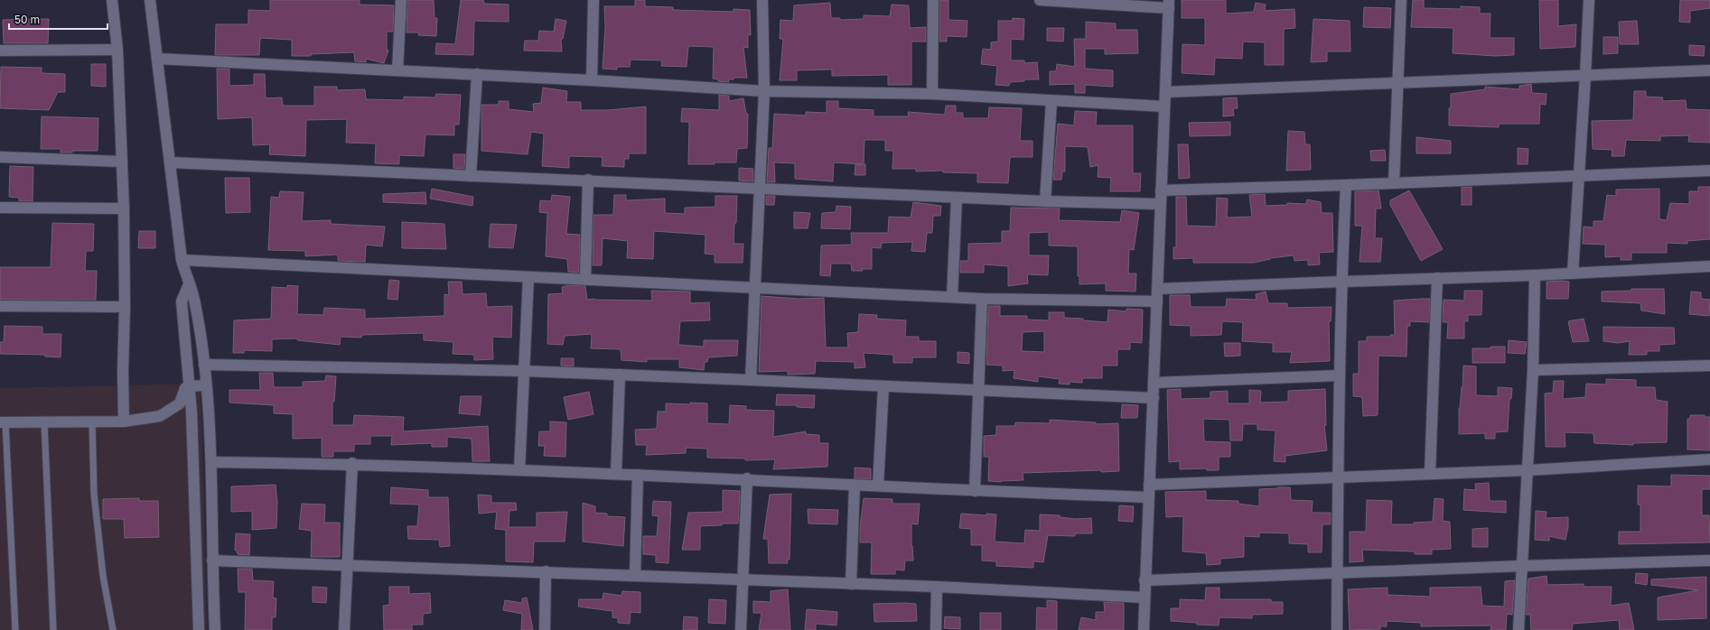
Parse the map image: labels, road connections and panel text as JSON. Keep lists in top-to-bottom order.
{
  "scale_bar": "50 m"
}
